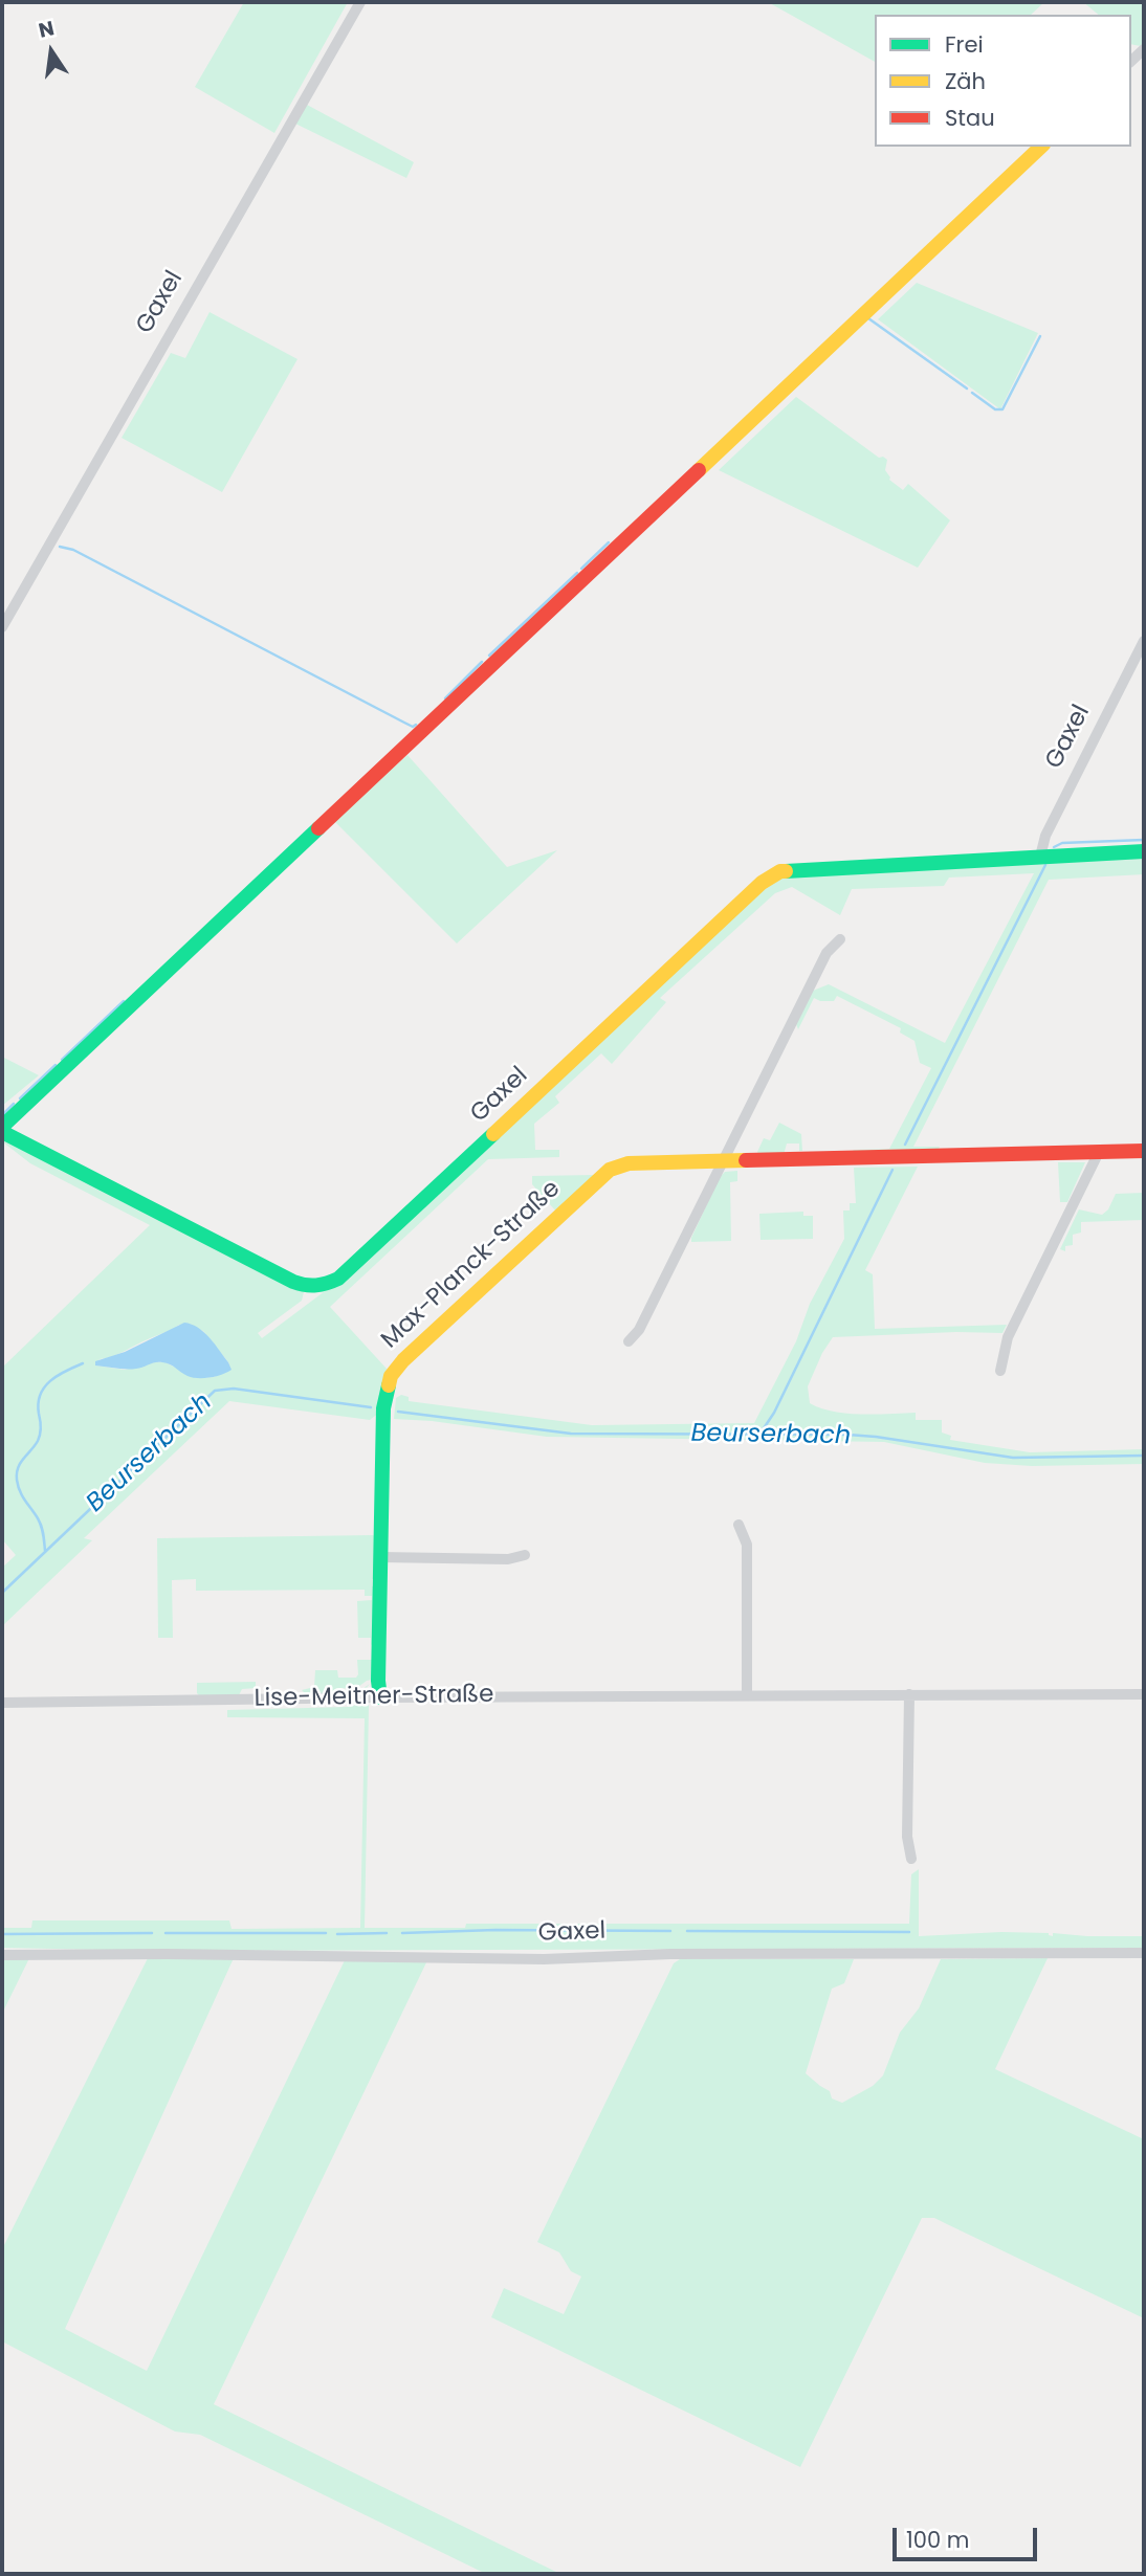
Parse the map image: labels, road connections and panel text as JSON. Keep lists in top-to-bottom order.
{
  "streets": {
    "street": ["Gaxel", "Max-Planck-Straße", "Lise-Meitner-Straße"]
  },
  "crossings": [
    ["Max-Planck-Straße", "Lise-Meitner-Straße"]
  ],
  "water": ["Beurserbach"],
  "legend": ["Frei", "Zäh", "Stau"],
  "scale_bar": "100 m",
  "north": "top"
}
